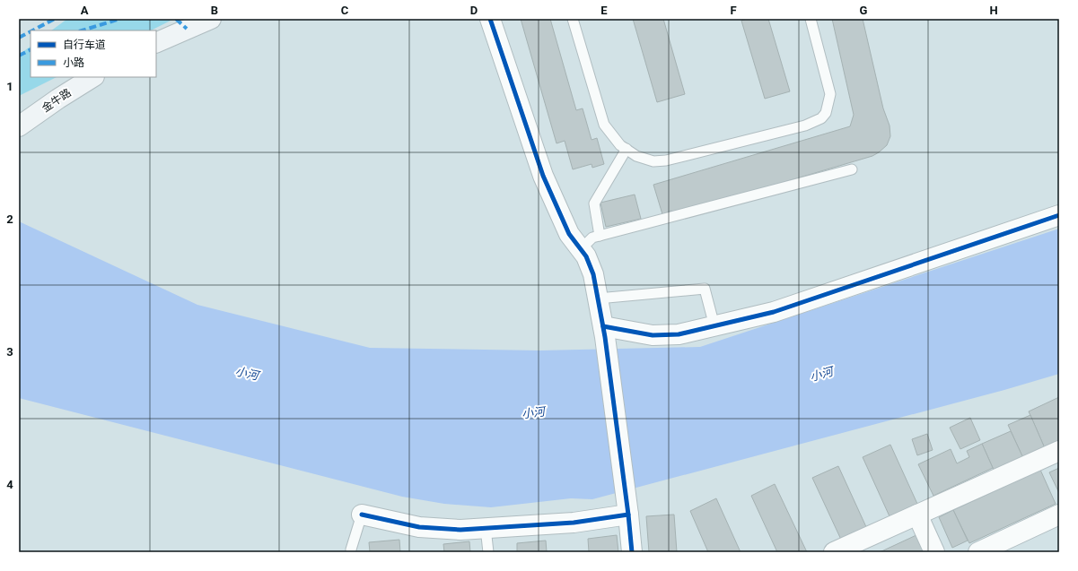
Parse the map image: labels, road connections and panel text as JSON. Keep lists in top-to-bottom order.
{
  "streets": {
    "main road": ["金牛路"]
  },
  "water": ["小河"],
  "legend": ["自行车道", "小路"],
  "grid": {
    "columns": [
      "A",
      "B",
      "C",
      "D",
      "E",
      "F",
      "G",
      "H"
    ],
    "rows": [
      "1",
      "2",
      "3",
      "4"
    ]
  }
}
